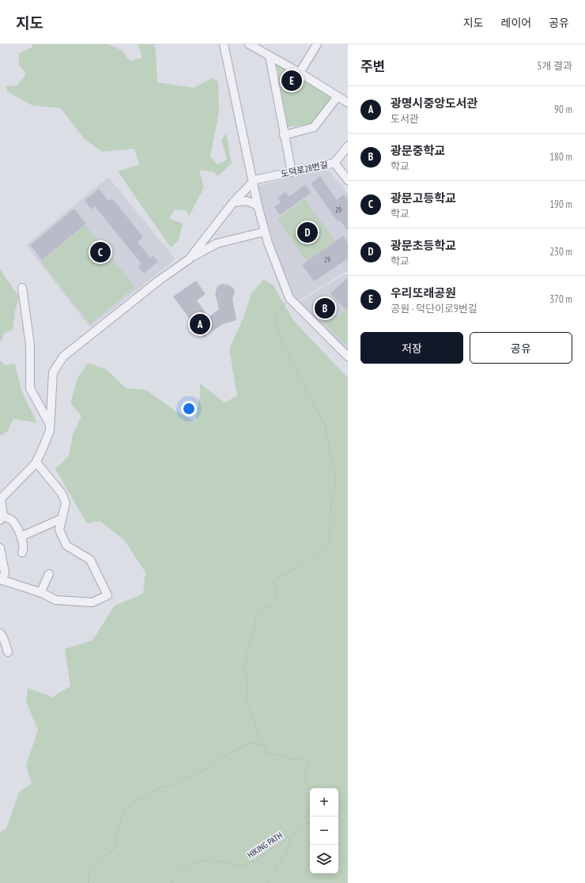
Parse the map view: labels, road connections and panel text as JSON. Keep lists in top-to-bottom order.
{
  "streets": {
    "street": ["도덕로28번길"],
    "path": ["HIKING PATH"]
  },
  "house_numbers": ["29", "29"],
  "page": {
    "header": "지도",
    "nav": ["지도", "레이어", "공유"],
    "heading": ["주변", "5개 결과"],
    "pins": [
      "E",
      "D",
      "C",
      "B",
      "A"
    ],
    "list": [
      {
        "mark": "A",
        "name": "광명시중앙도서관",
        "note": "도서관",
        "value": "90 m"
      },
      {
        "mark": "B",
        "name": "광문중학교",
        "note": "학교",
        "value": "180 m"
      },
      {
        "mark": "C",
        "name": "광문고등학교",
        "note": "학교",
        "value": "190 m"
      },
      {
        "mark": "D",
        "name": "광문초등학교",
        "note": "학교",
        "value": "230 m"
      },
      {
        "mark": "E",
        "name": "우리또래공원",
        "note": "공원 · 덕단이로9번길",
        "value": "370 m"
      }
    ],
    "buttons": ["저장", "공유"],
    "map_buttons": ["+", "−"]
  }
}
